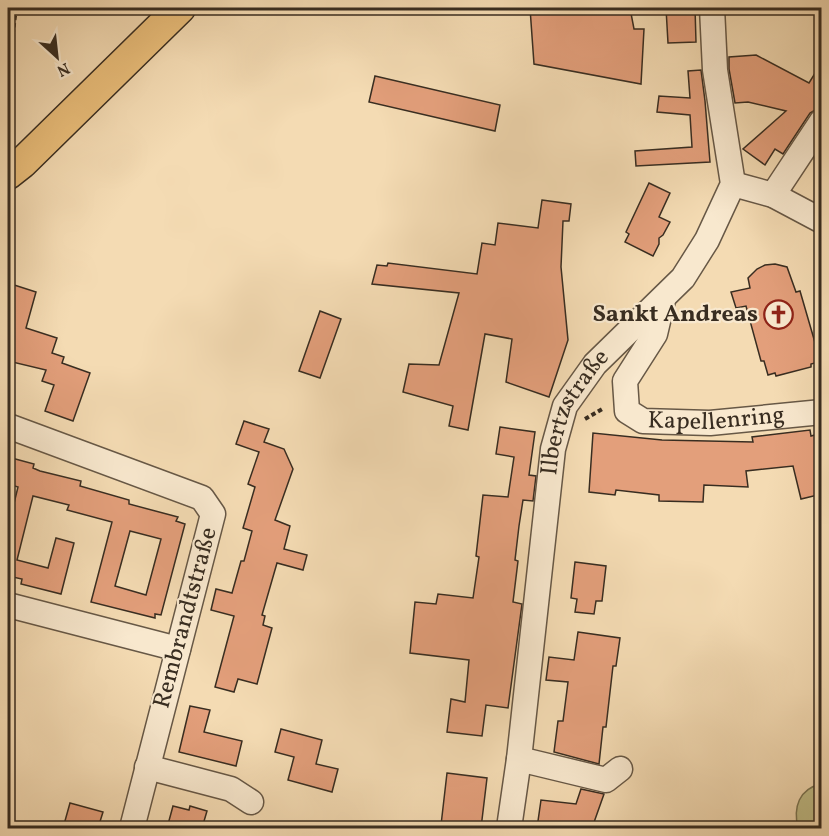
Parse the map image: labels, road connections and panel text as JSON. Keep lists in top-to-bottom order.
{
  "streets": {
    "street": ["Ilbertzstraße", "Kapellenring", "Rembrandtstraße"]
  },
  "crossings": [
    ["Ilbertzstraße", "Kapellenring"]
  ],
  "places": {
    "church": ["Sankt Andreas"]
  },
  "north": "bottom right"
}
